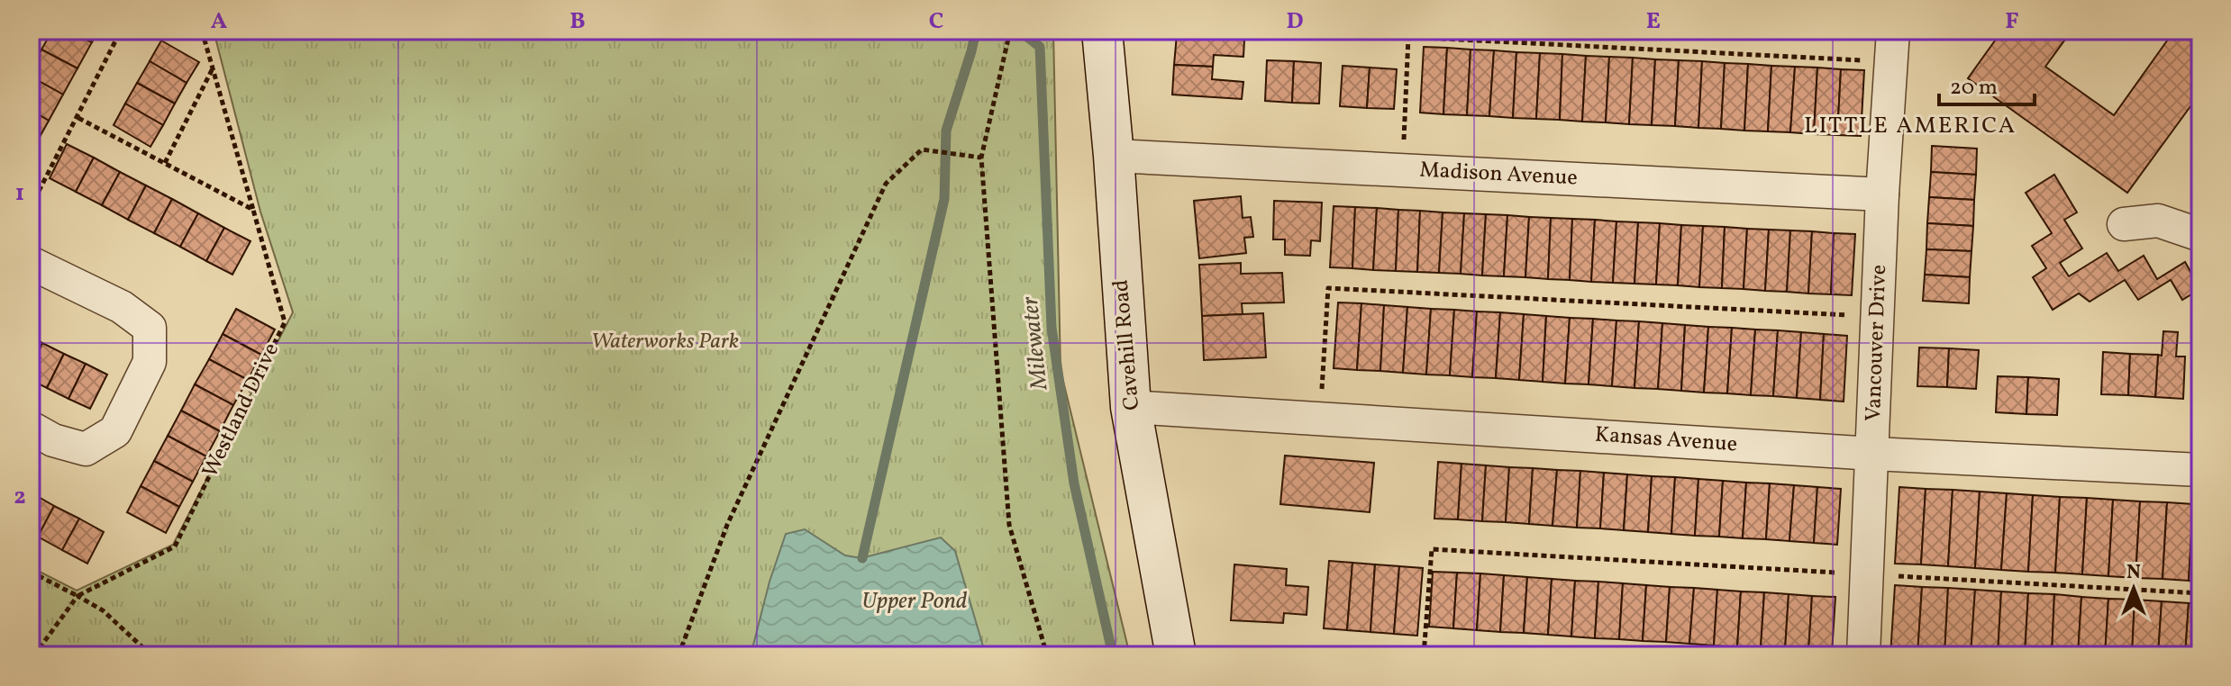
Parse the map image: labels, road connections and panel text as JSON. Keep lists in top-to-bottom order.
{
  "streets": {
    "main road": ["Cavehill Road"],
    "street": ["Madison Avenue", "Vancouver Drive", "Kansas Avenue"],
    "path": ["Westland Drive"]
  },
  "crossings": [
    ["Madison Avenue", "Vancouver Drive"],
    ["Madison Avenue", "Cavehill Road"],
    ["Vancouver Drive", "Kansas Avenue"],
    ["Cavehill Road", "Kansas Avenue"]
  ],
  "districts": ["LITTLE AMERICA"],
  "water": ["Milewater", "Upper Pond"],
  "parks": ["Waterworks Park"],
  "scale_bar": "20 m",
  "north": "top",
  "grid": {
    "columns": [
      "A",
      "B",
      "C",
      "D",
      "E",
      "F"
    ],
    "rows": ["1", "2"]
  }
}
